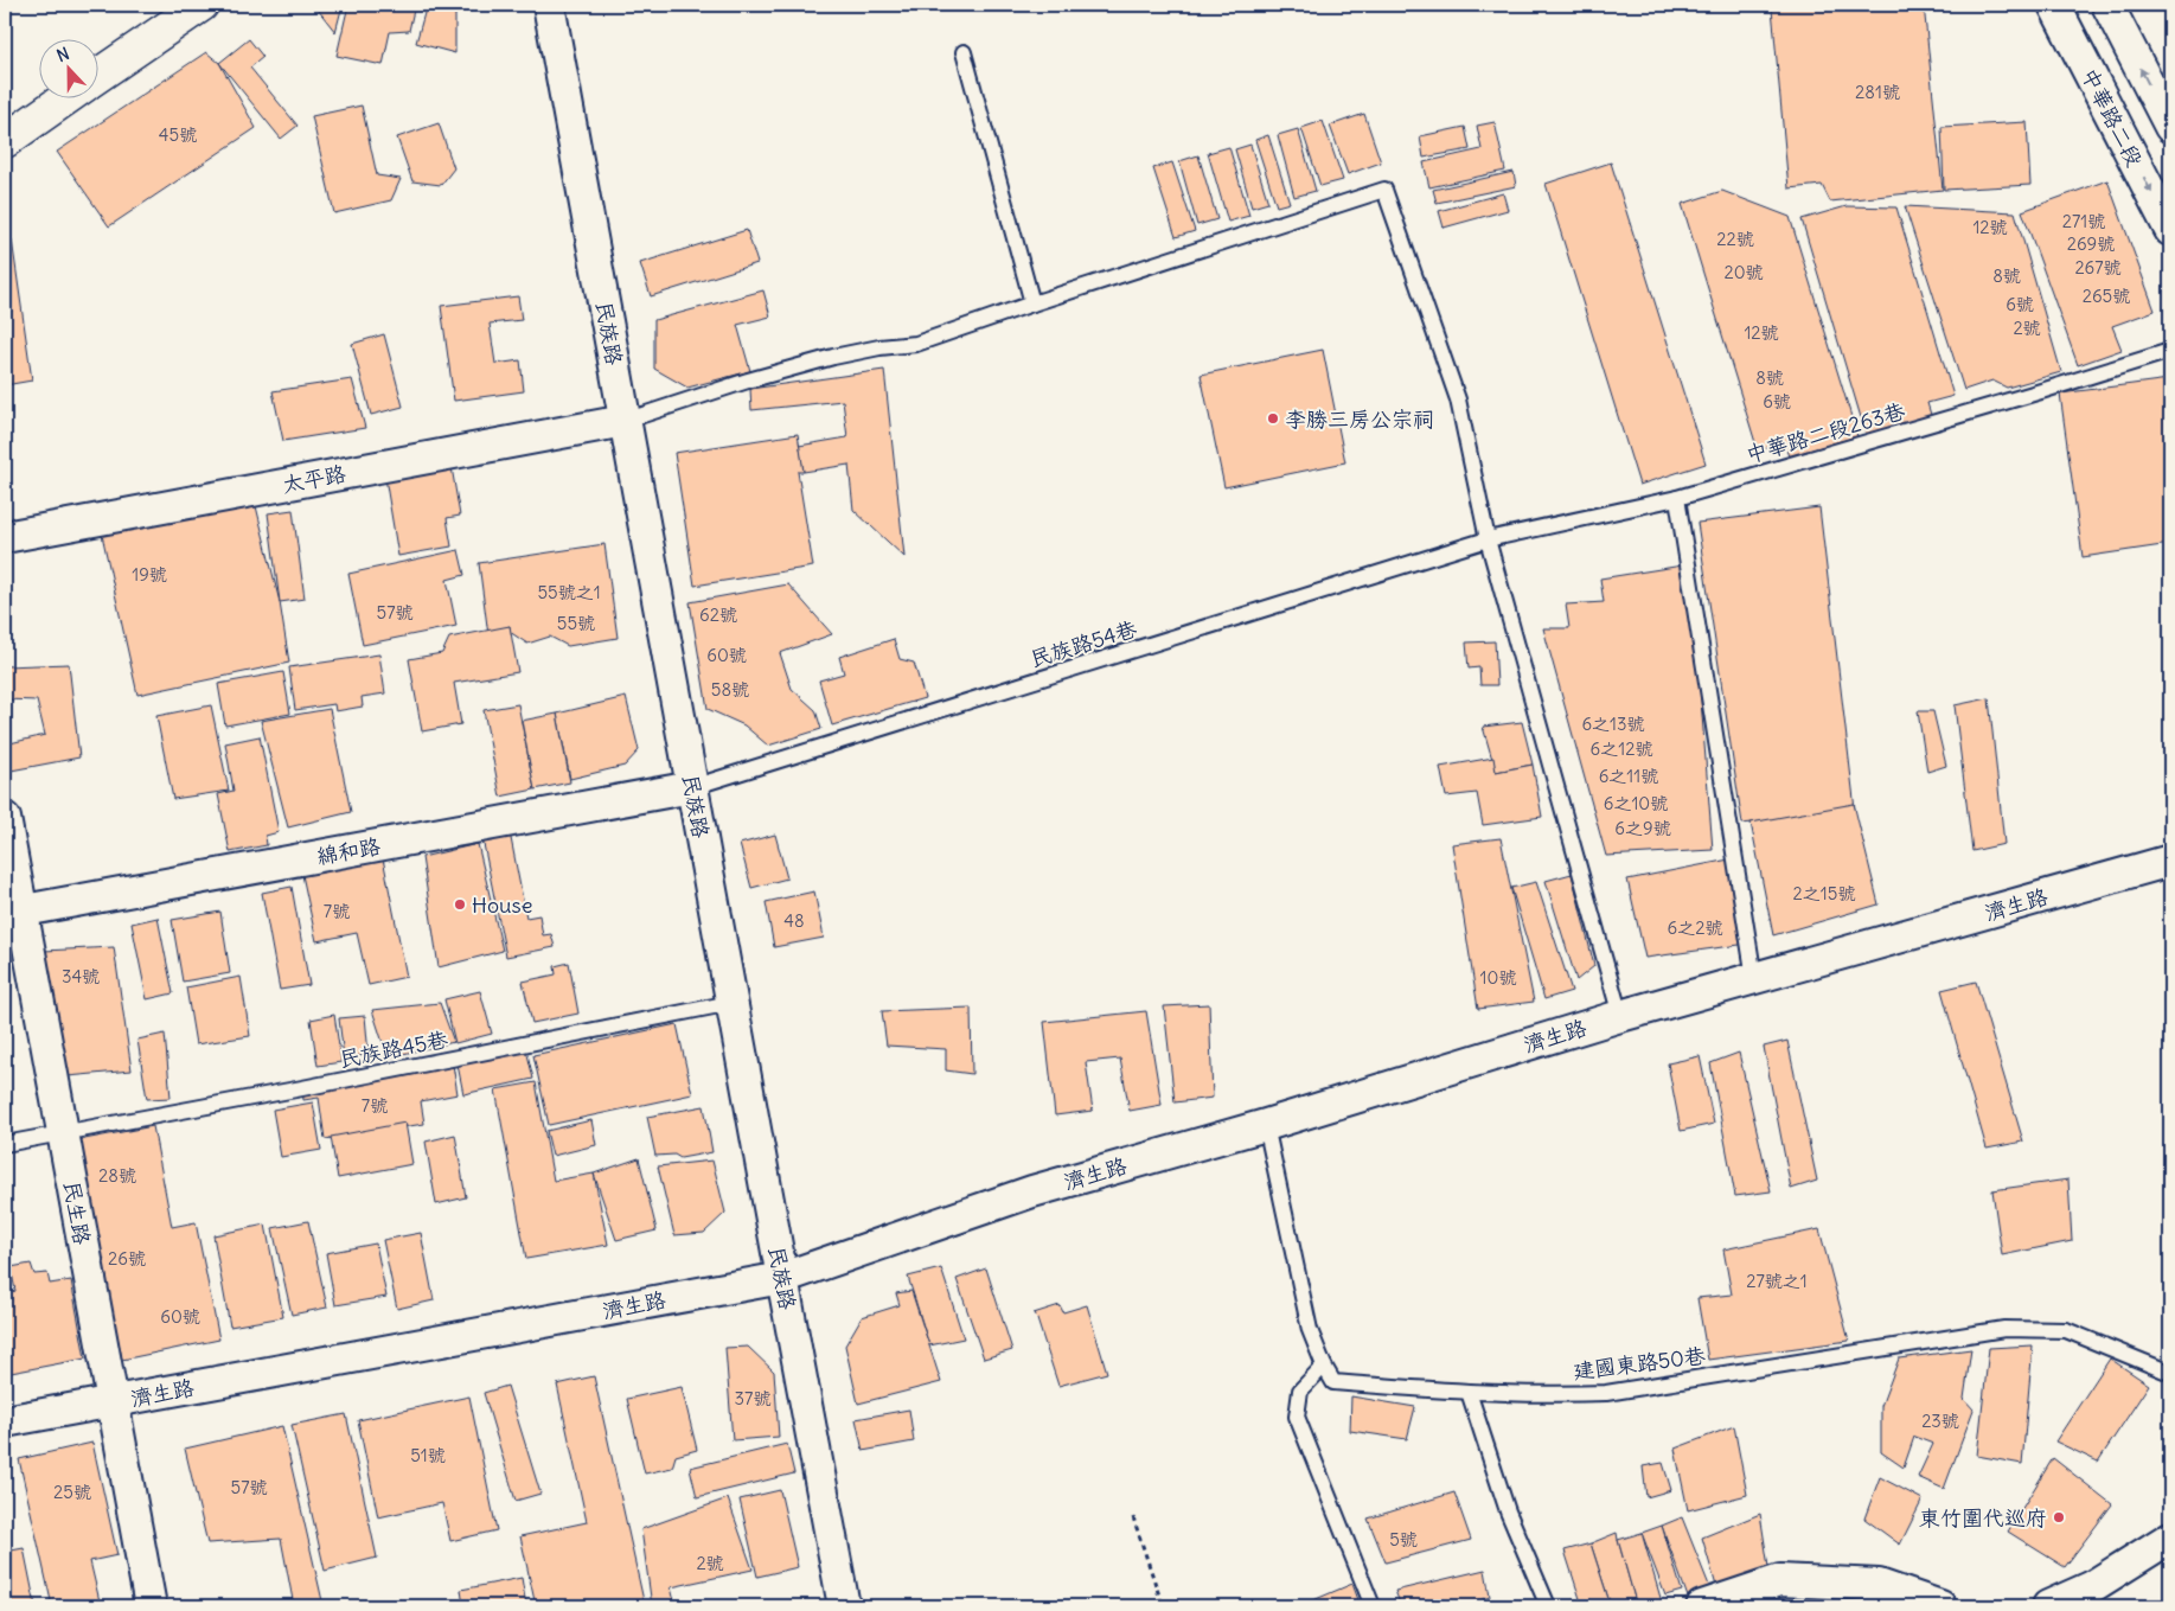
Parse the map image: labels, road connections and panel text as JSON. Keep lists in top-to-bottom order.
{
  "streets": {
    "street": [
      "中華路二段",
      "民族路",
      "太平路",
      "綿和路",
      "濟生路",
      "民生路"
    ],
    "lane": [
      "中華路二段263巷",
      "民族路54巷",
      "民族路45巷",
      "建國東路50巷"
    ]
  },
  "crossings": [
    ["民族路", "太平路"],
    ["民族路", "民族路54巷"],
    ["民族路", "綿和路"],
    ["民族路", "濟生路"],
    ["民族路", "民族路45巷"],
    ["中華路二段263巷", "民族路54巷"],
    ["民族路54巷", "綿和路"],
    ["綿和路", "民生路"],
    ["濟生路", "民生路"],
    ["濟生路", "建國東路50巷"],
    ["民族路45巷", "民生路"]
  ],
  "places": ["李勝三房公宗祠", "House", "東竹圍代巡府"],
  "house_numbers": [
    "281號",
    "45號",
    "271號",
    "12號",
    "22號",
    "269號",
    "267號",
    "20號",
    "8號",
    "265號",
    "6號",
    "2號",
    "12號",
    "8號",
    "6號",
    "19號",
    "55號之1",
    "57號",
    "62號",
    "55號",
    "60號",
    "58號",
    "6之13號",
    "6之12號",
    "6之11號",
    "6之10號",
    "6之9號",
    "2之15號",
    "7號",
    "48",
    "6之2號",
    "34號",
    "10號",
    "7號",
    "28號",
    "26號",
    "27號之1",
    "60號",
    "37號",
    "23號",
    "51號",
    "57號",
    "25號",
    "5號",
    "2號"
  ],
  "north": "top"
}
